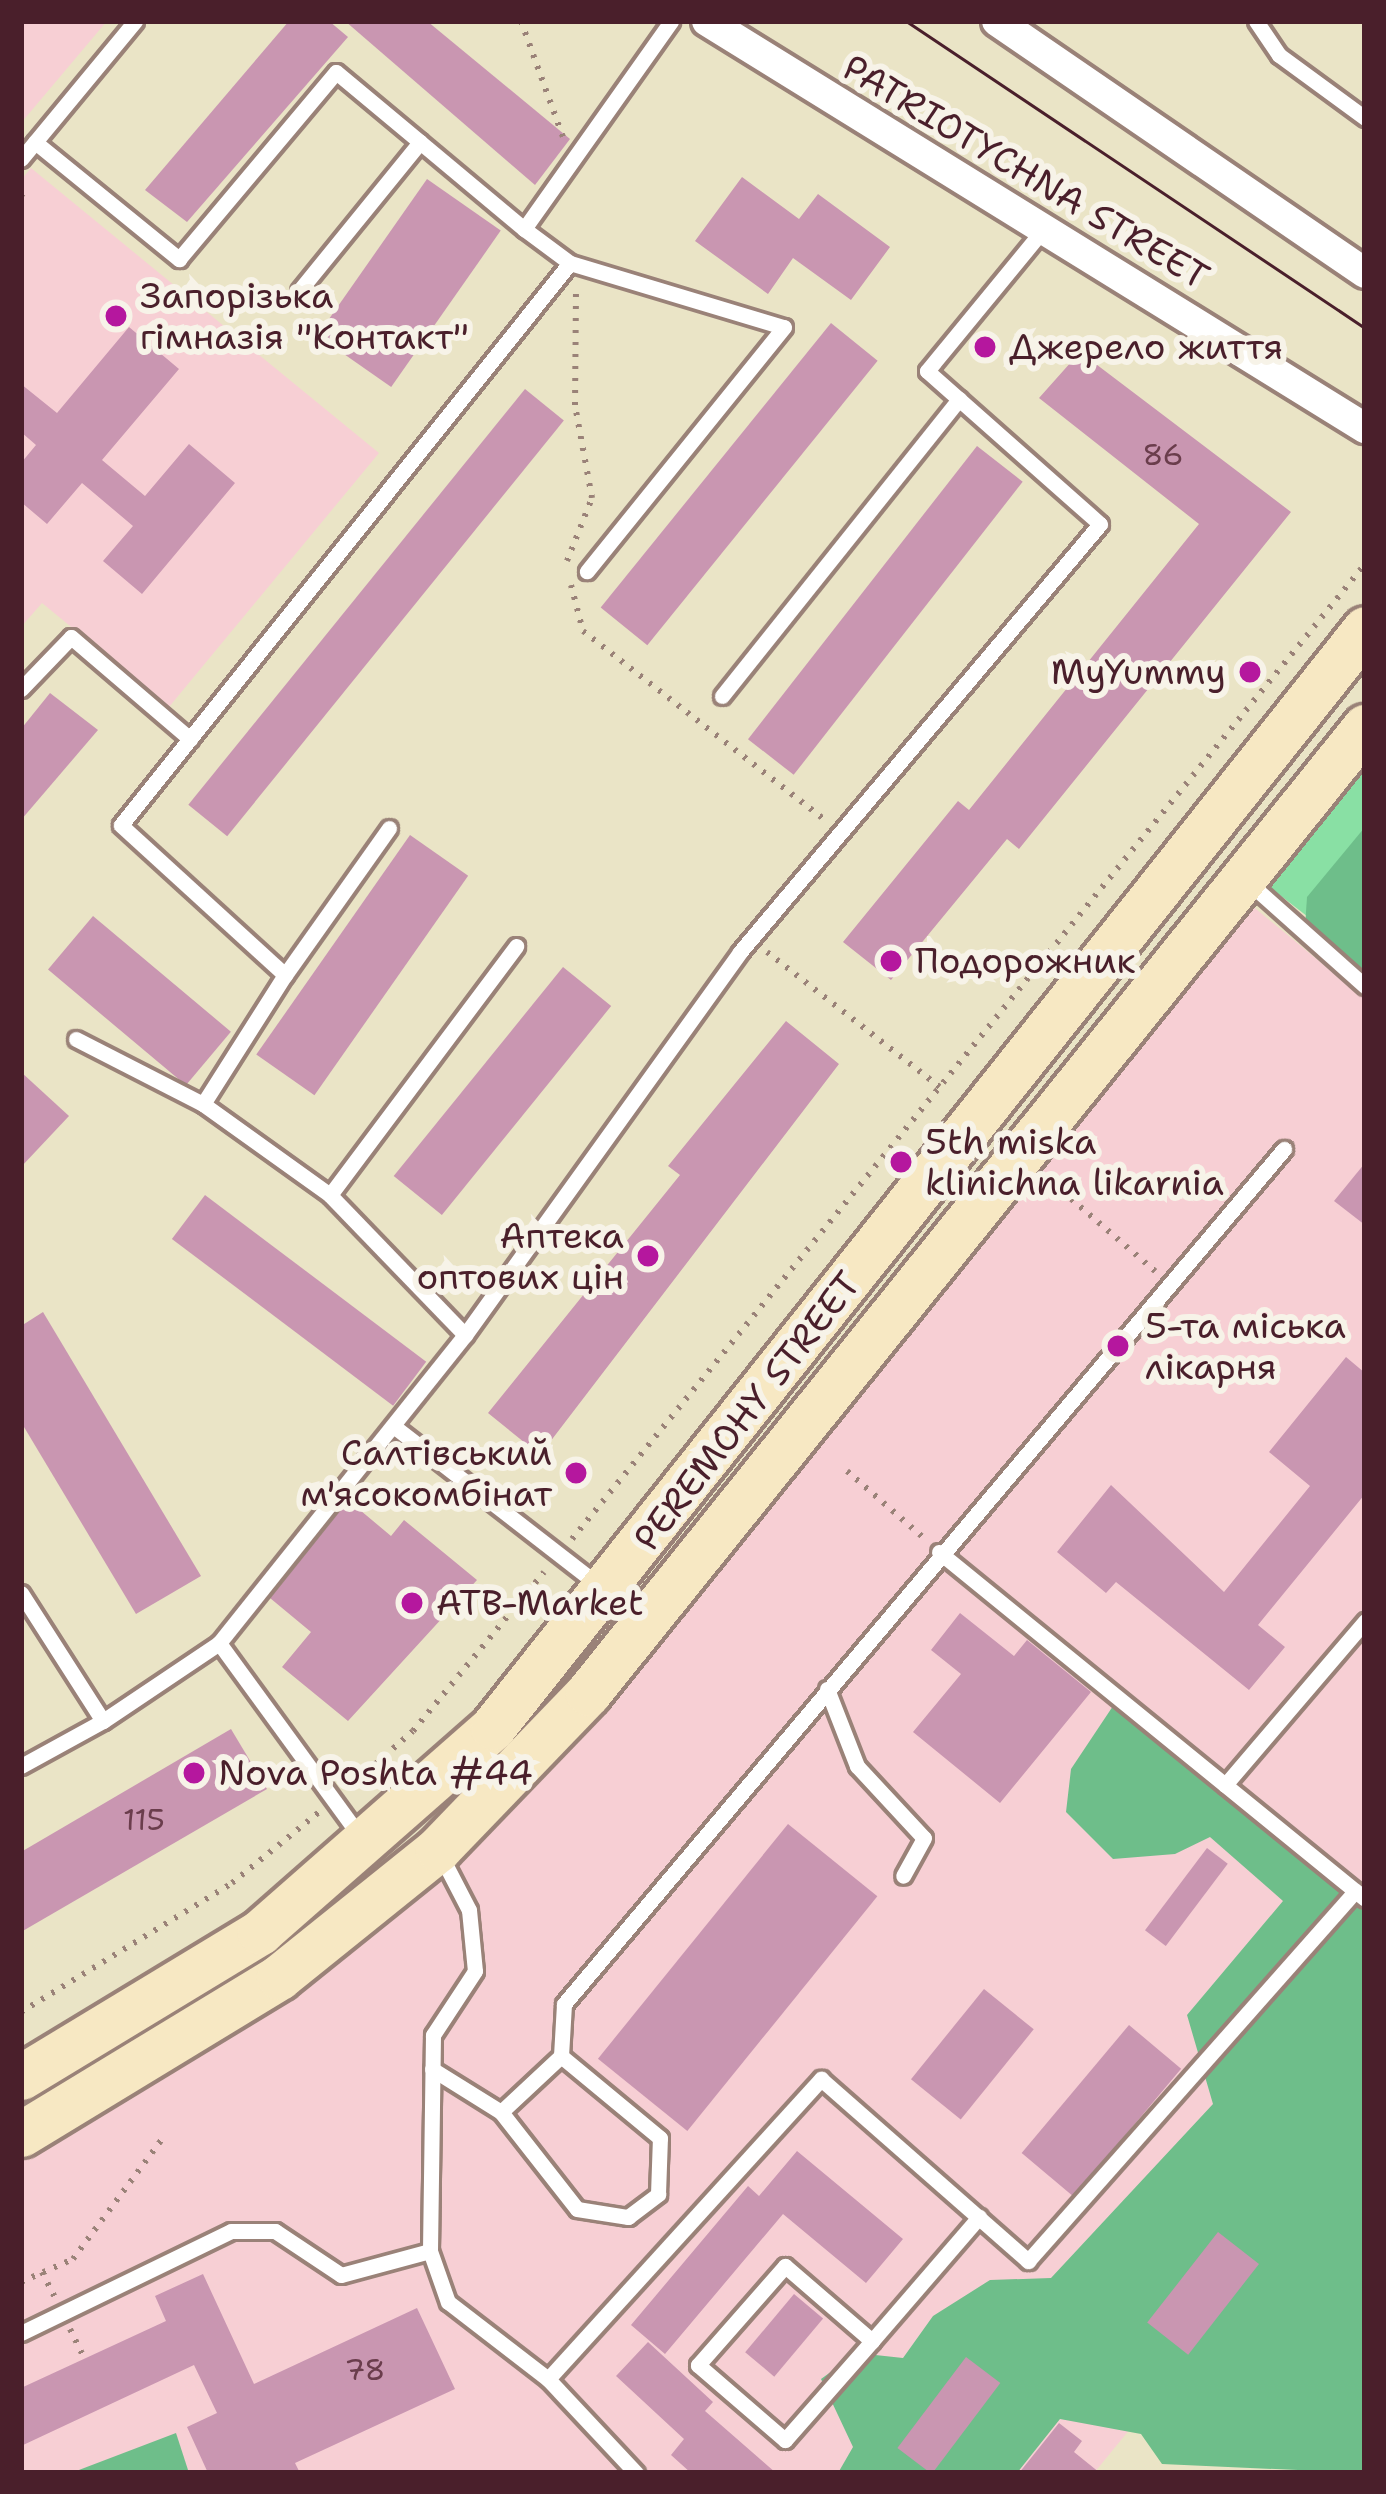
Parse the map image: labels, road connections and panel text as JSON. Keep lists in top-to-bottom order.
{
  "streets": {
    "main road": ["PEREMOHY STREET"],
    "street": ["PATRIOTYCHNA STREET"]
  },
  "places": [
    "Запорізька гімназія \"Контакт\"",
    "Джерело життя",
    "MyYummy",
    "Подорожник",
    "5th miska klinichna likarnia",
    "Аптека оптових цін",
    "5-та міська лікарня",
    "Салтівський м'ясокомбінат",
    "ATB-Market",
    "Nova Poshta #44"
  ],
  "house_numbers": ["86", "115", "78"]
}
